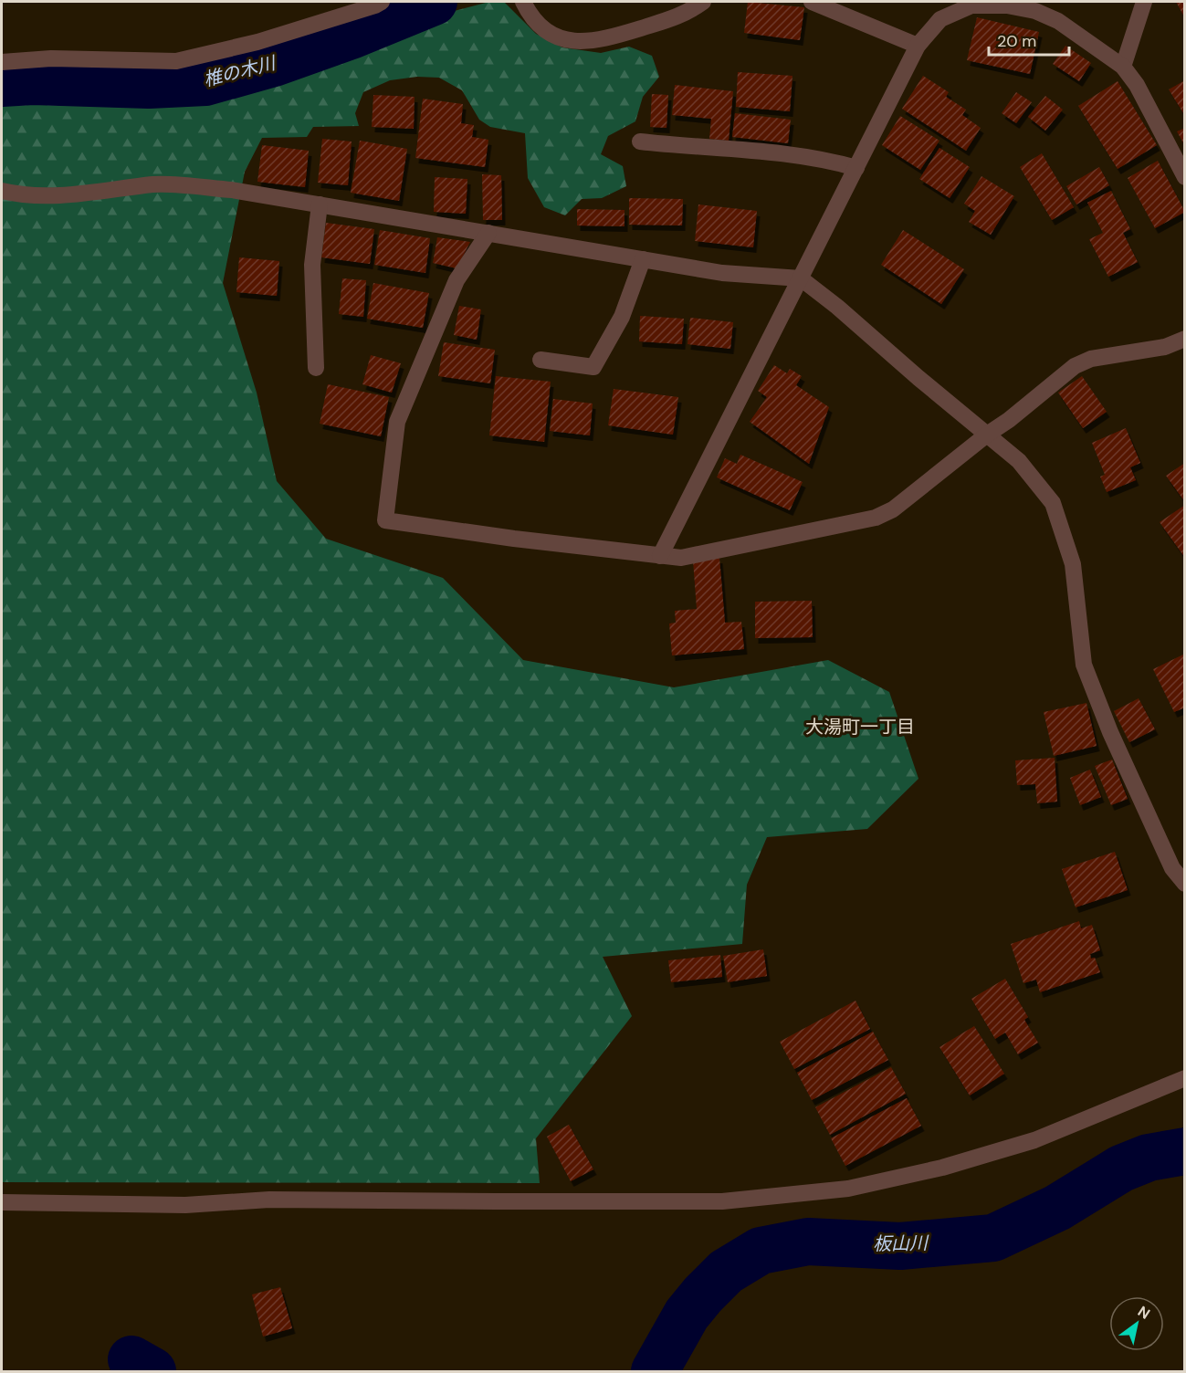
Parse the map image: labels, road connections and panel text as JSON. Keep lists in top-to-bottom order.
{
  "districts": ["大湯町一丁目"],
  "water": ["椎の木川", "板山川"],
  "scale_bar": "20 m",
  "north": "top right"
}
